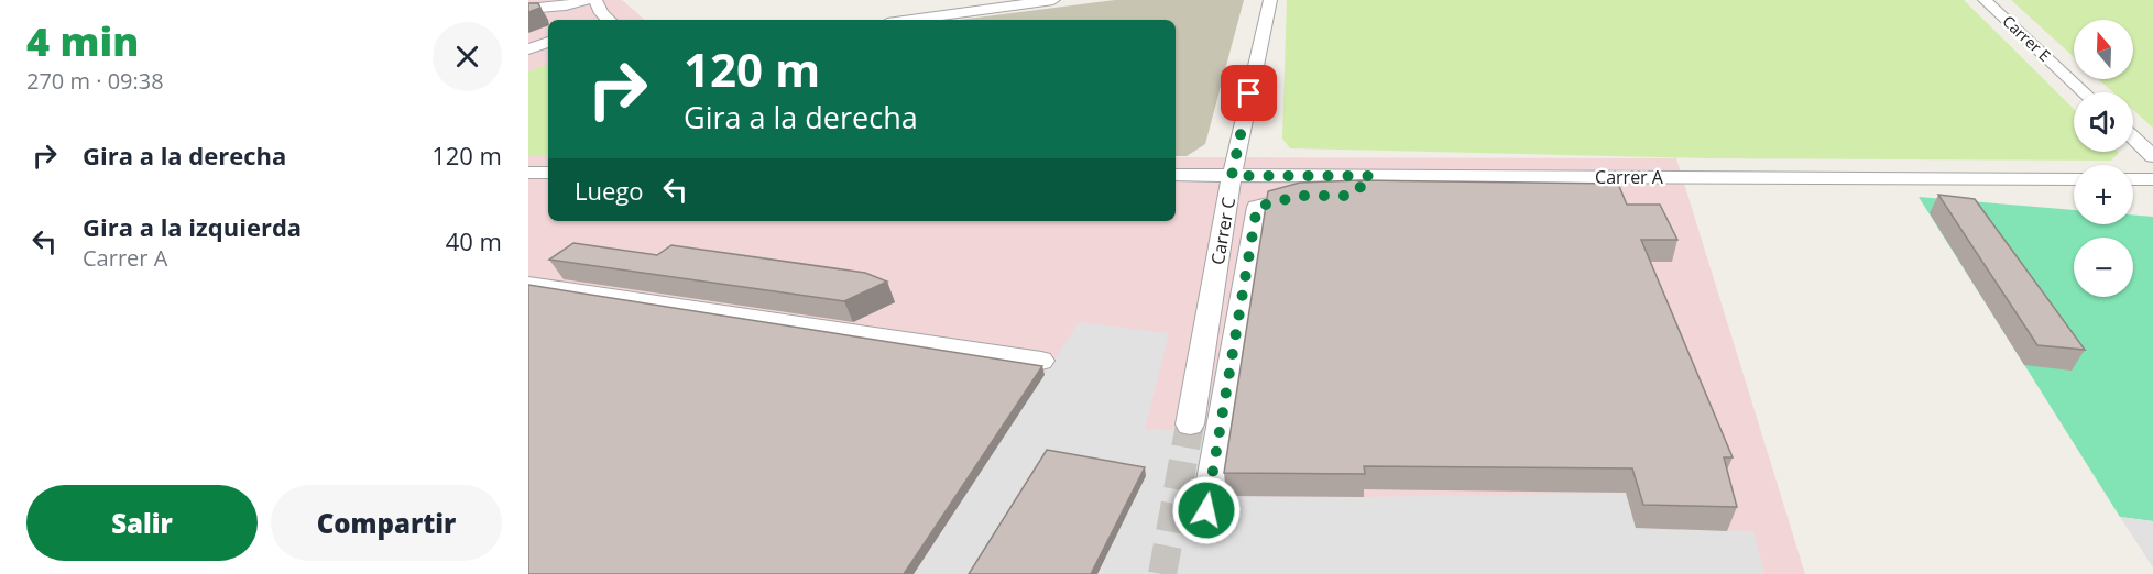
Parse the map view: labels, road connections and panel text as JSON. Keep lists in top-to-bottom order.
{
  "streets": {
    "street": ["Carrer E", "Carrer A", "Carrer C"]
  },
  "crossings": [
    ["Carrer A", "Carrer C"]
  ],
  "north": "top",
  "page": {
    "heading": ["4 min", "270 m · 09:38"],
    "map_buttons": ["+", "−"],
    "turn": ["120 m", "Gira a la derecha"],
    "list": [
      {
        "name": "Gira a la derecha",
        "value": "120 m"
      },
      {
        "name": "Gira a la izquierda",
        "note": "Carrer A",
        "value": "40 m"
      }
    ],
    "then": "Luego",
    "buttons": ["Salir", "Compartir"]
  }
}
